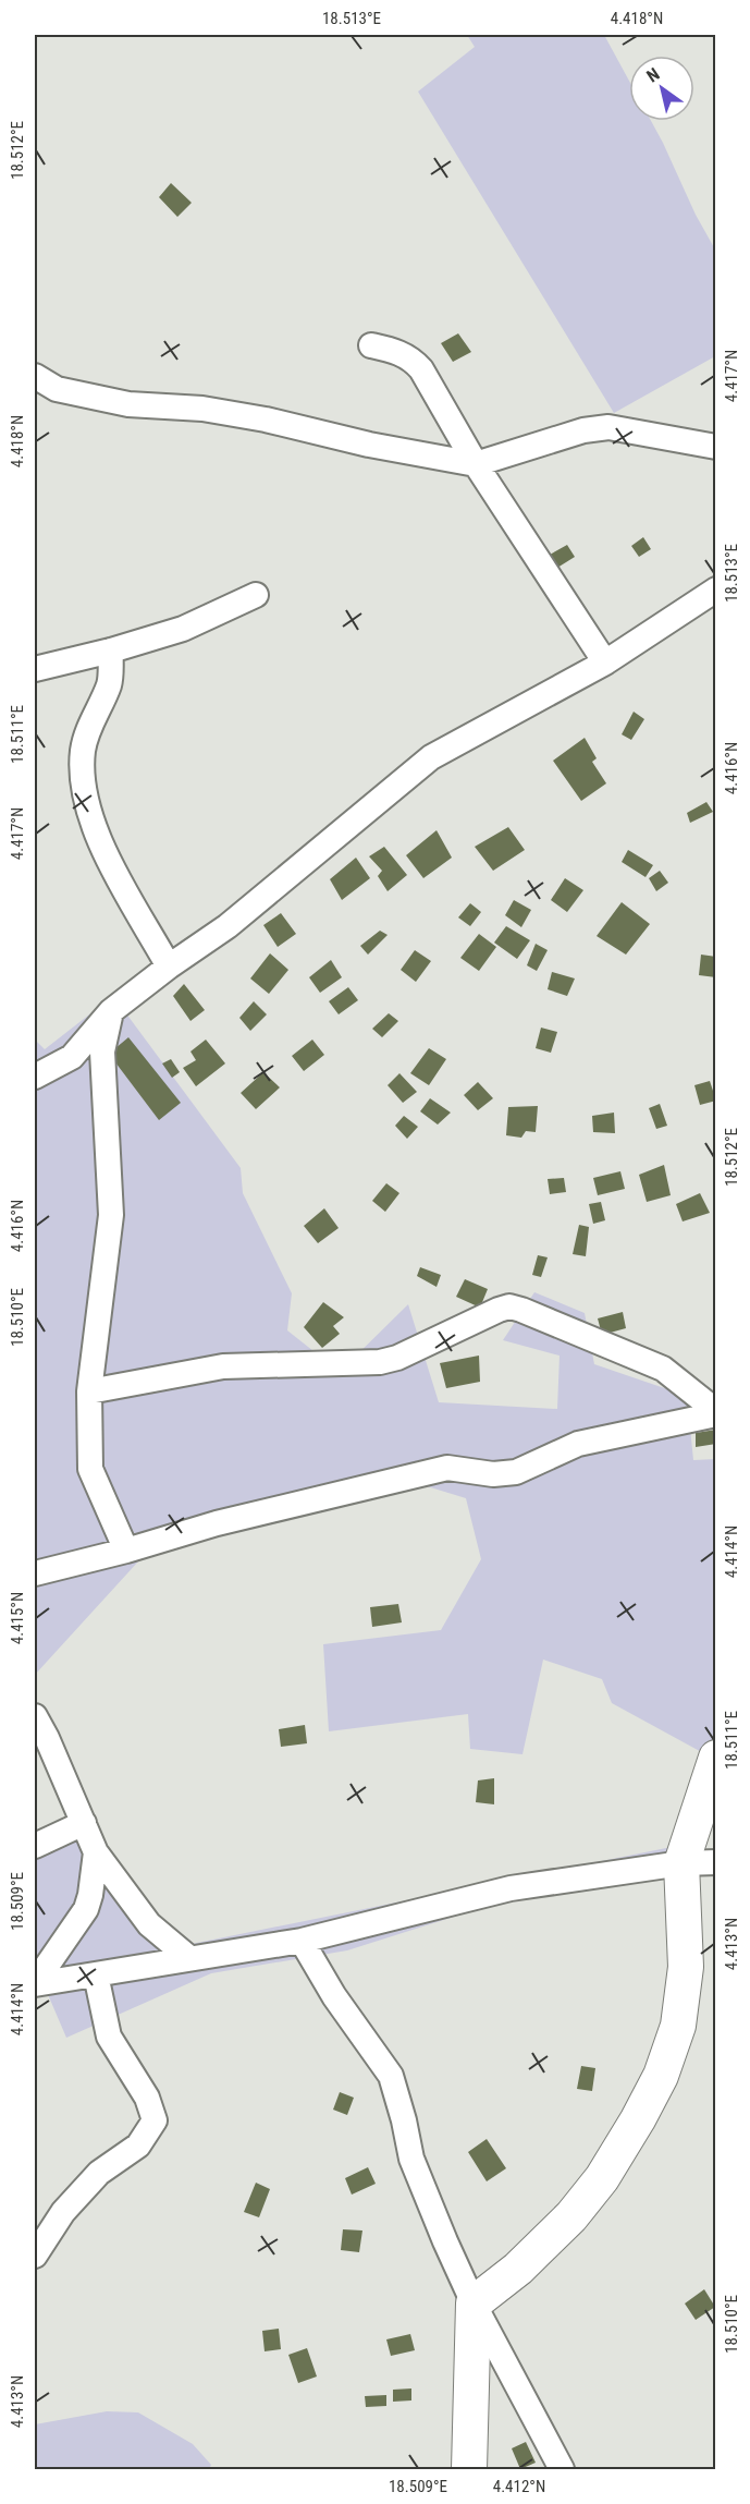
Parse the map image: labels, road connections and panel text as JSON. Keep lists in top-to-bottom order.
{
  "north": "top left",
  "coordinates": [
    "18.513°E",
    "4.418°N",
    "18.512°E",
    "4.417°N",
    "18.511°E",
    "4.416°N",
    "18.510°E",
    "4.414°N",
    "4.415°N",
    "18.509°E",
    "4.413°N",
    "4.412°N"
  ]
}
